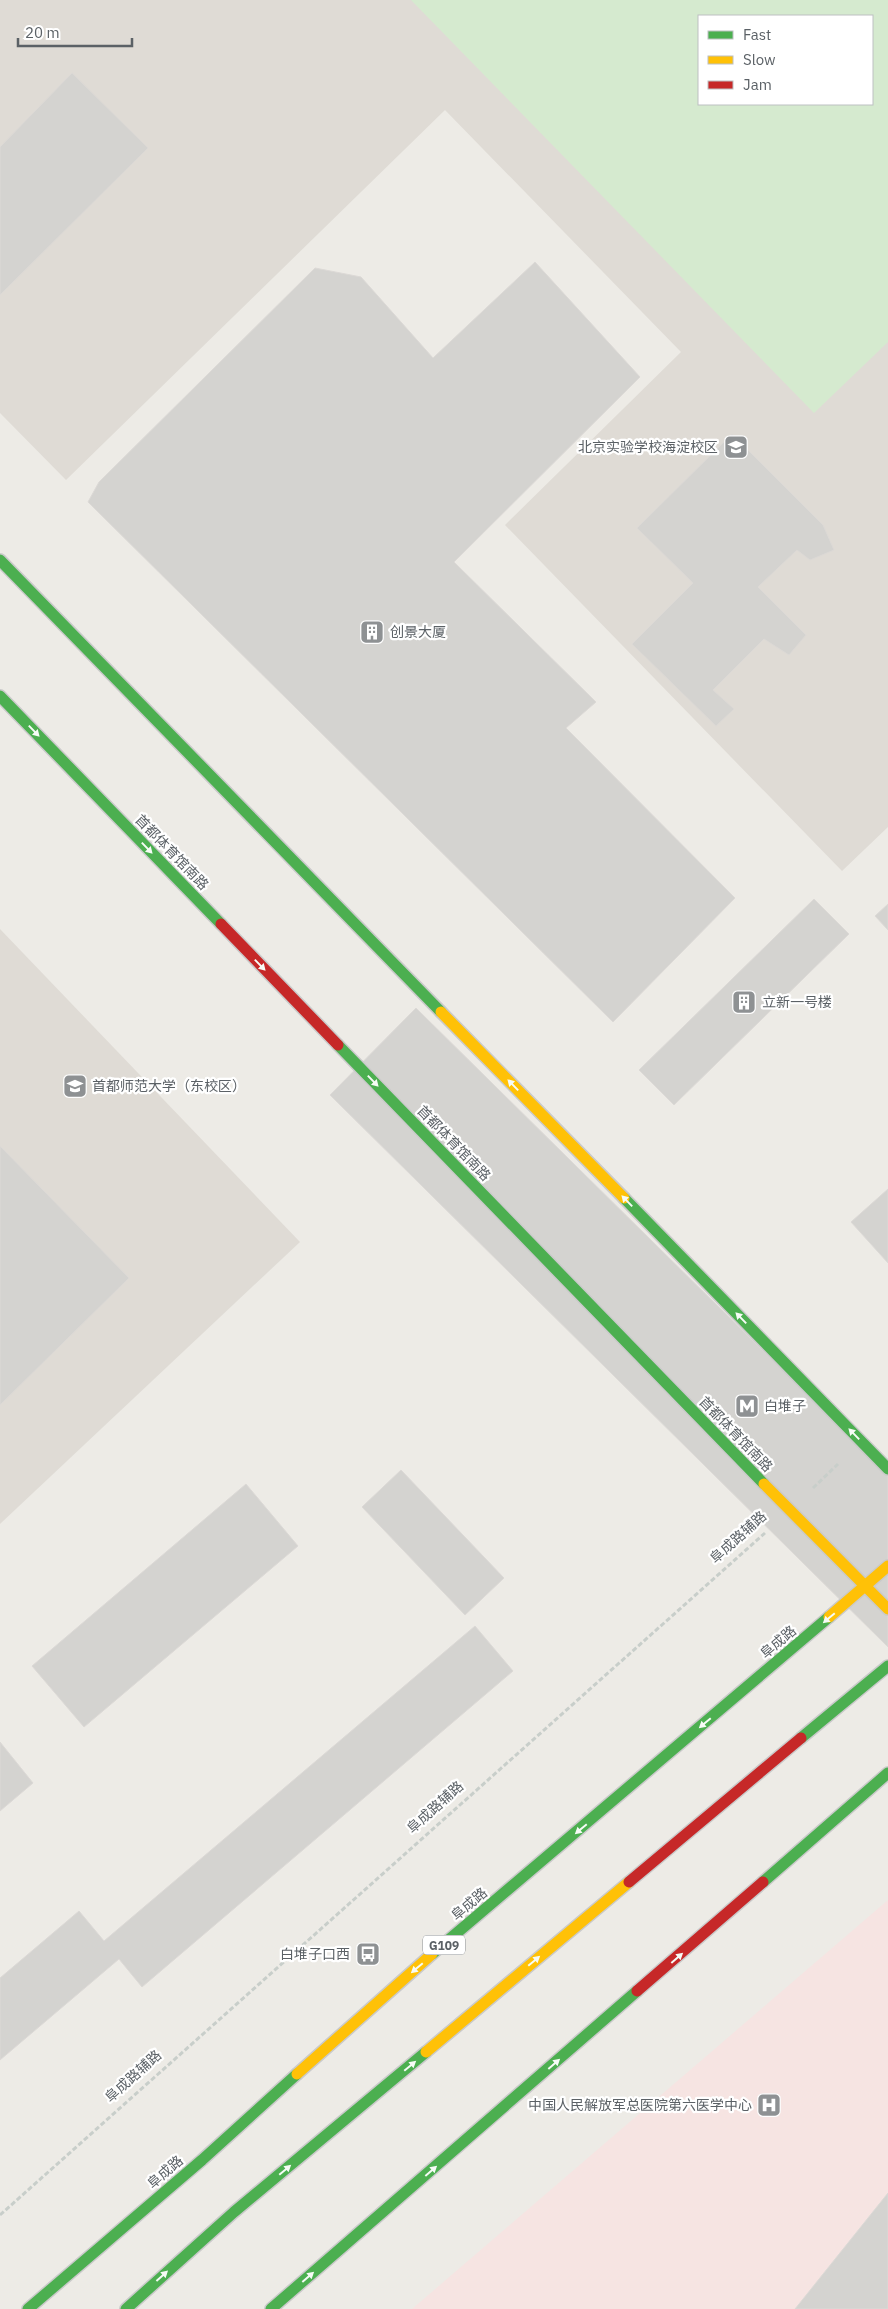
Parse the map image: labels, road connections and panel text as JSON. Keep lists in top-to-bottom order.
{
  "streets": {
    "main road": ["首都体育馆南路", "阜成路", "G109"],
    "path": ["阜成路辅路"]
  },
  "crossings": [
    ["首都体育馆南路", "阜成路辅路"],
    ["首都体育馆南路", "阜成路"]
  ],
  "places": {
    "school or university": ["北京实验学校海淀校区", "首都师范大学（东校区）"],
    "building": ["创景大厦", "立新一号楼"],
    "metro station": ["白堆子"],
    "bus stop": ["白堆子口西"],
    "hospital": ["中国人民解放军总医院第六医学中心"]
  },
  "legend": ["Fast", "Slow", "Jam"],
  "scale_bar": "20 m"
}
